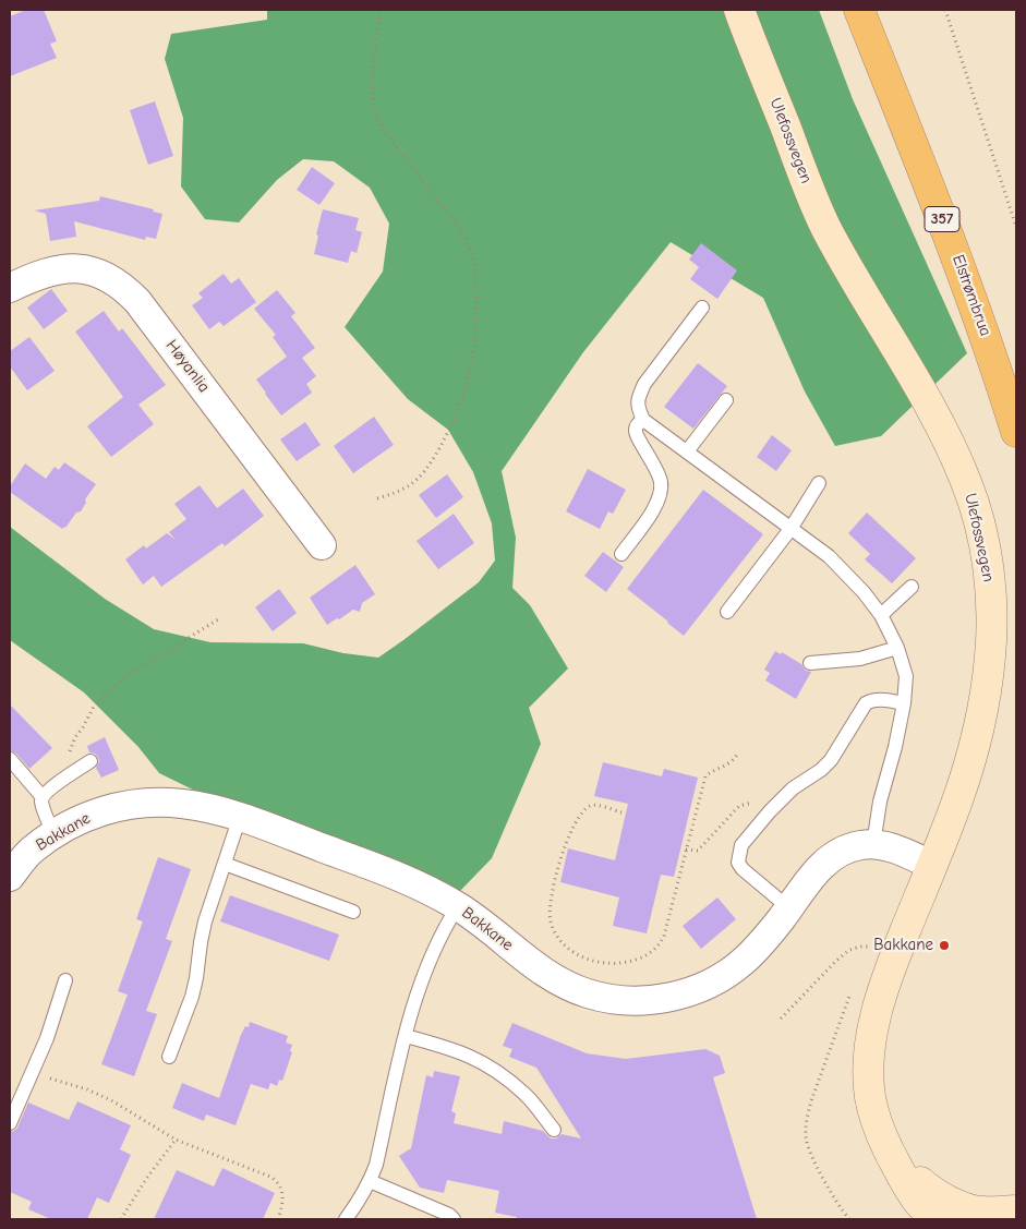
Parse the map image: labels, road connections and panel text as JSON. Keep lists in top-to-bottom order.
{
  "streets": {
    "main road": ["357", "Elstrømbrua"],
    "street": ["Ulefossvegen", "Høyanlia", "Bakkane"]
  },
  "crossings": [
    ["Ulefossvegen", "Bakkane"]
  ],
  "places": ["Bakkane"]
}
